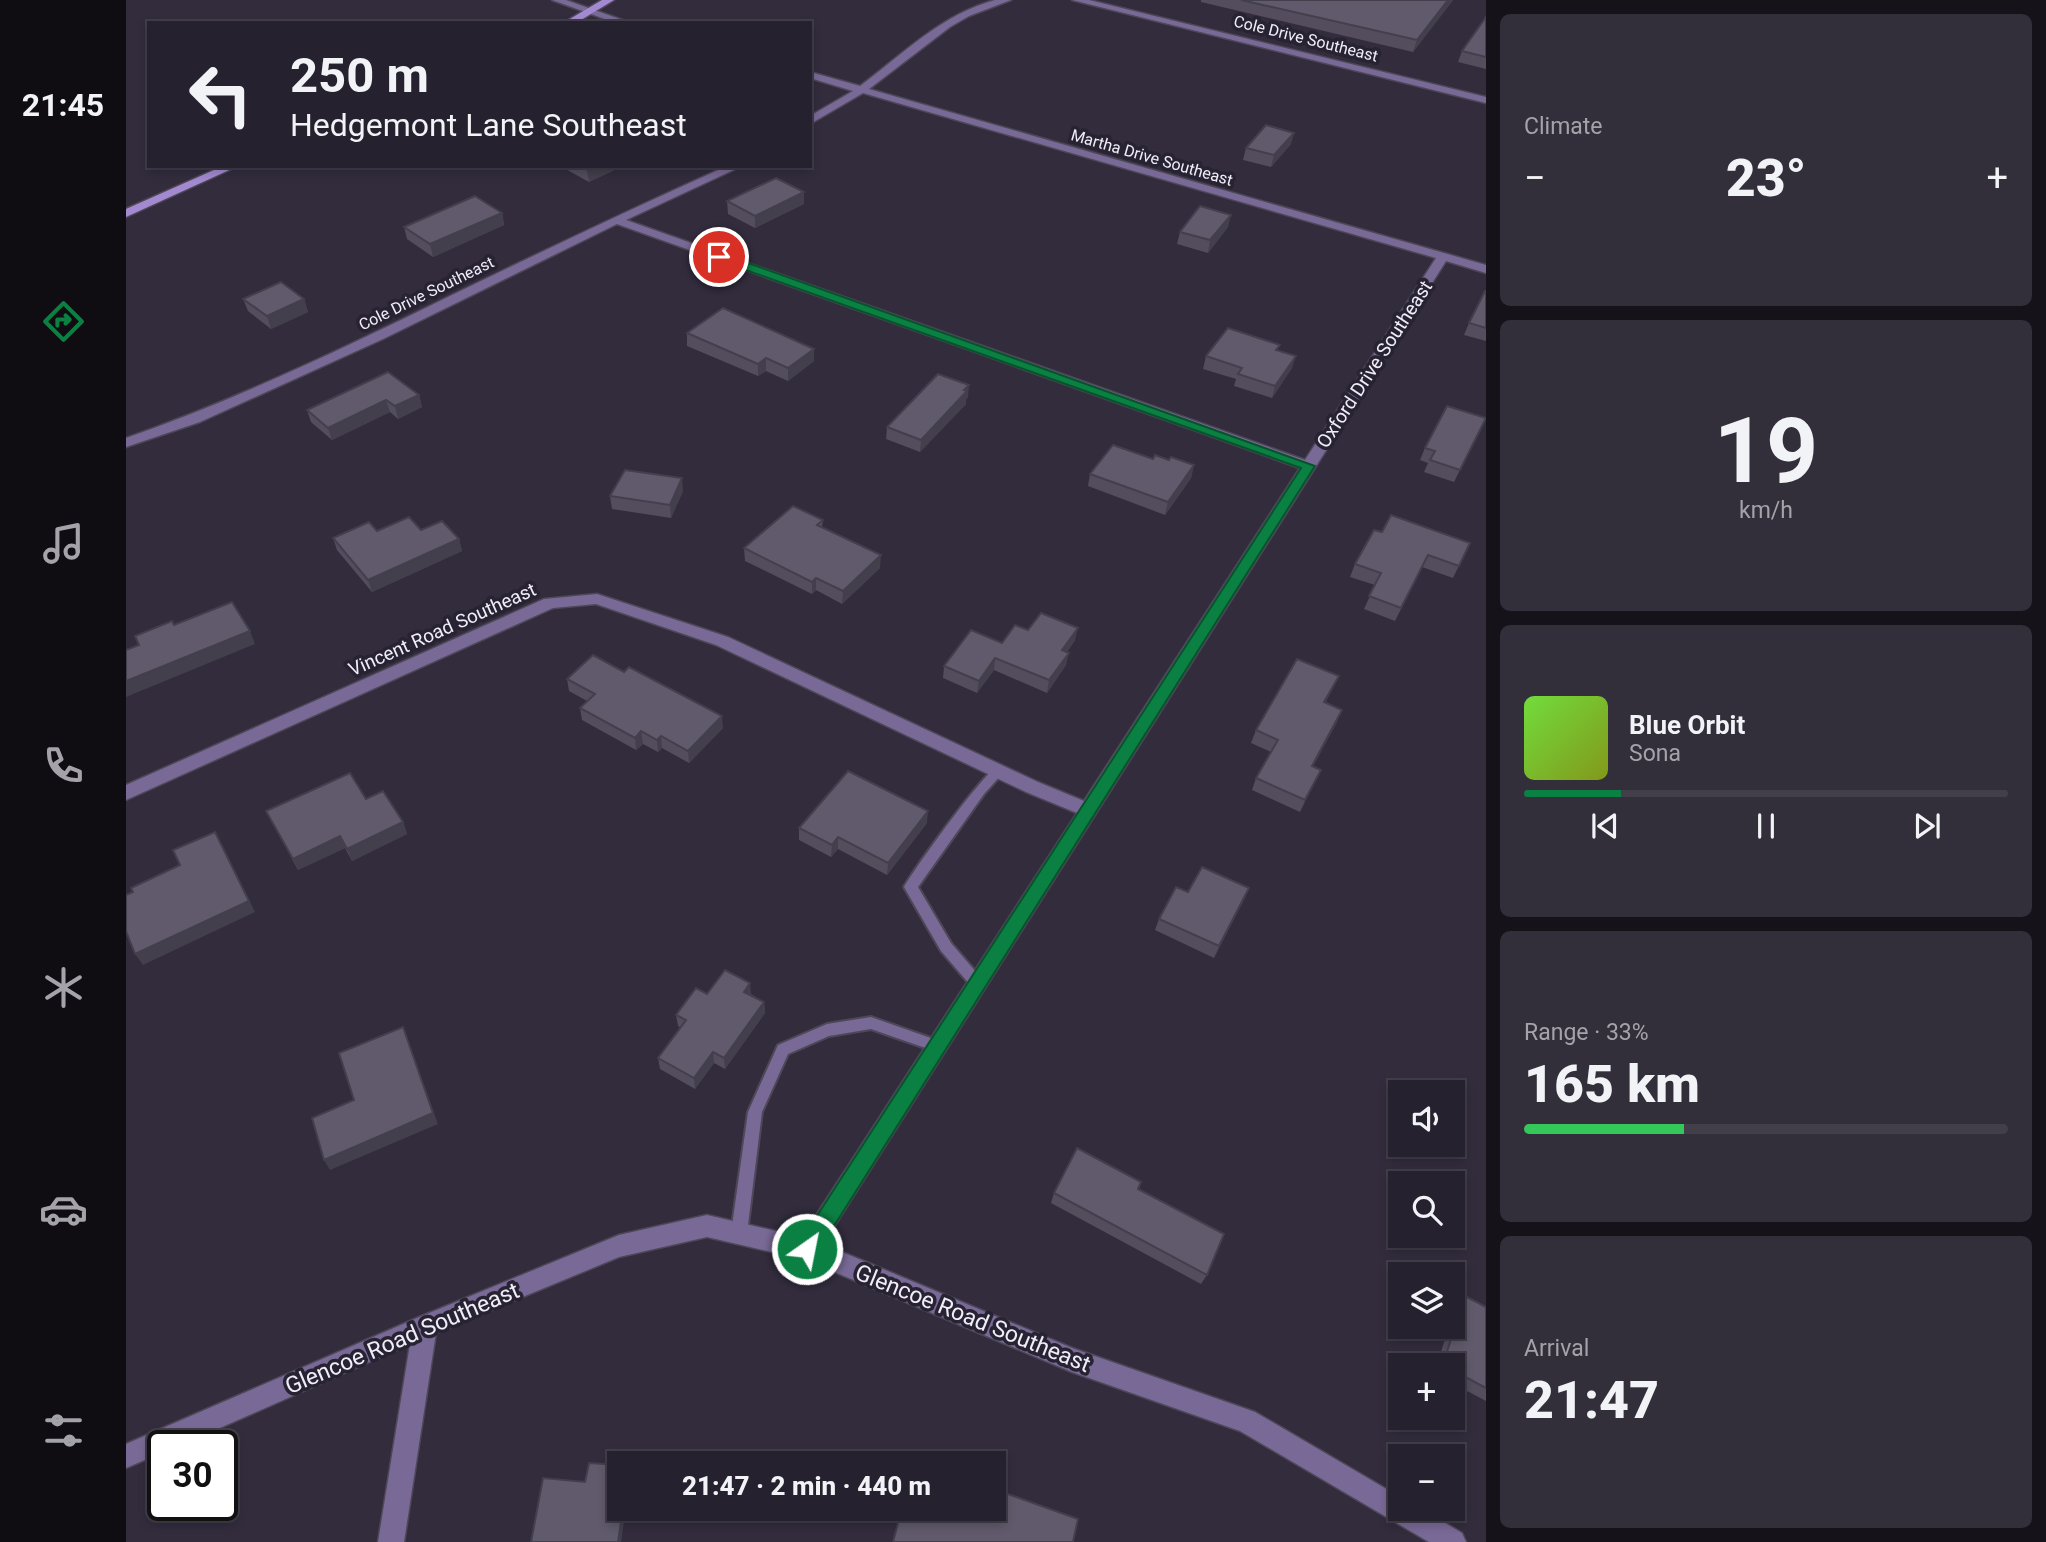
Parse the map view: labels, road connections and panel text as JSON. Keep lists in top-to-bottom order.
{
  "streets": {
    "street": [
      "Cole Drive Southeast",
      "Martha Drive Southeast",
      "Oxford Drive Southeast",
      "Vincent Road Southeast",
      "Glencoe Road Southeast"
    ]
  },
  "crossings": [
    ["Martha Drive Southeast", "Oxford Drive Southeast"],
    ["Oxford Drive Southeast", "Vincent Road Southeast"],
    ["Oxford Drive Southeast", "Glencoe Road Southeast"]
  ],
  "page": {
    "tabs": "21:45",
    "tile": [
      "Climate",
      ["19", "km/h"],
      ["Range · 33%", "165 km"],
      ["Arrival", "21:47"]
    ],
    "turn": ["250 m", "Hedgemont Lane Southeast"],
    "heat": ["−", "23°", "+"],
    "song": ["Blue Orbit", "Sona"],
    "map_buttons": ["+", "−"],
    "limit": "30",
    "trip": "21:47 · 2 min · 440 m"
  }
}
